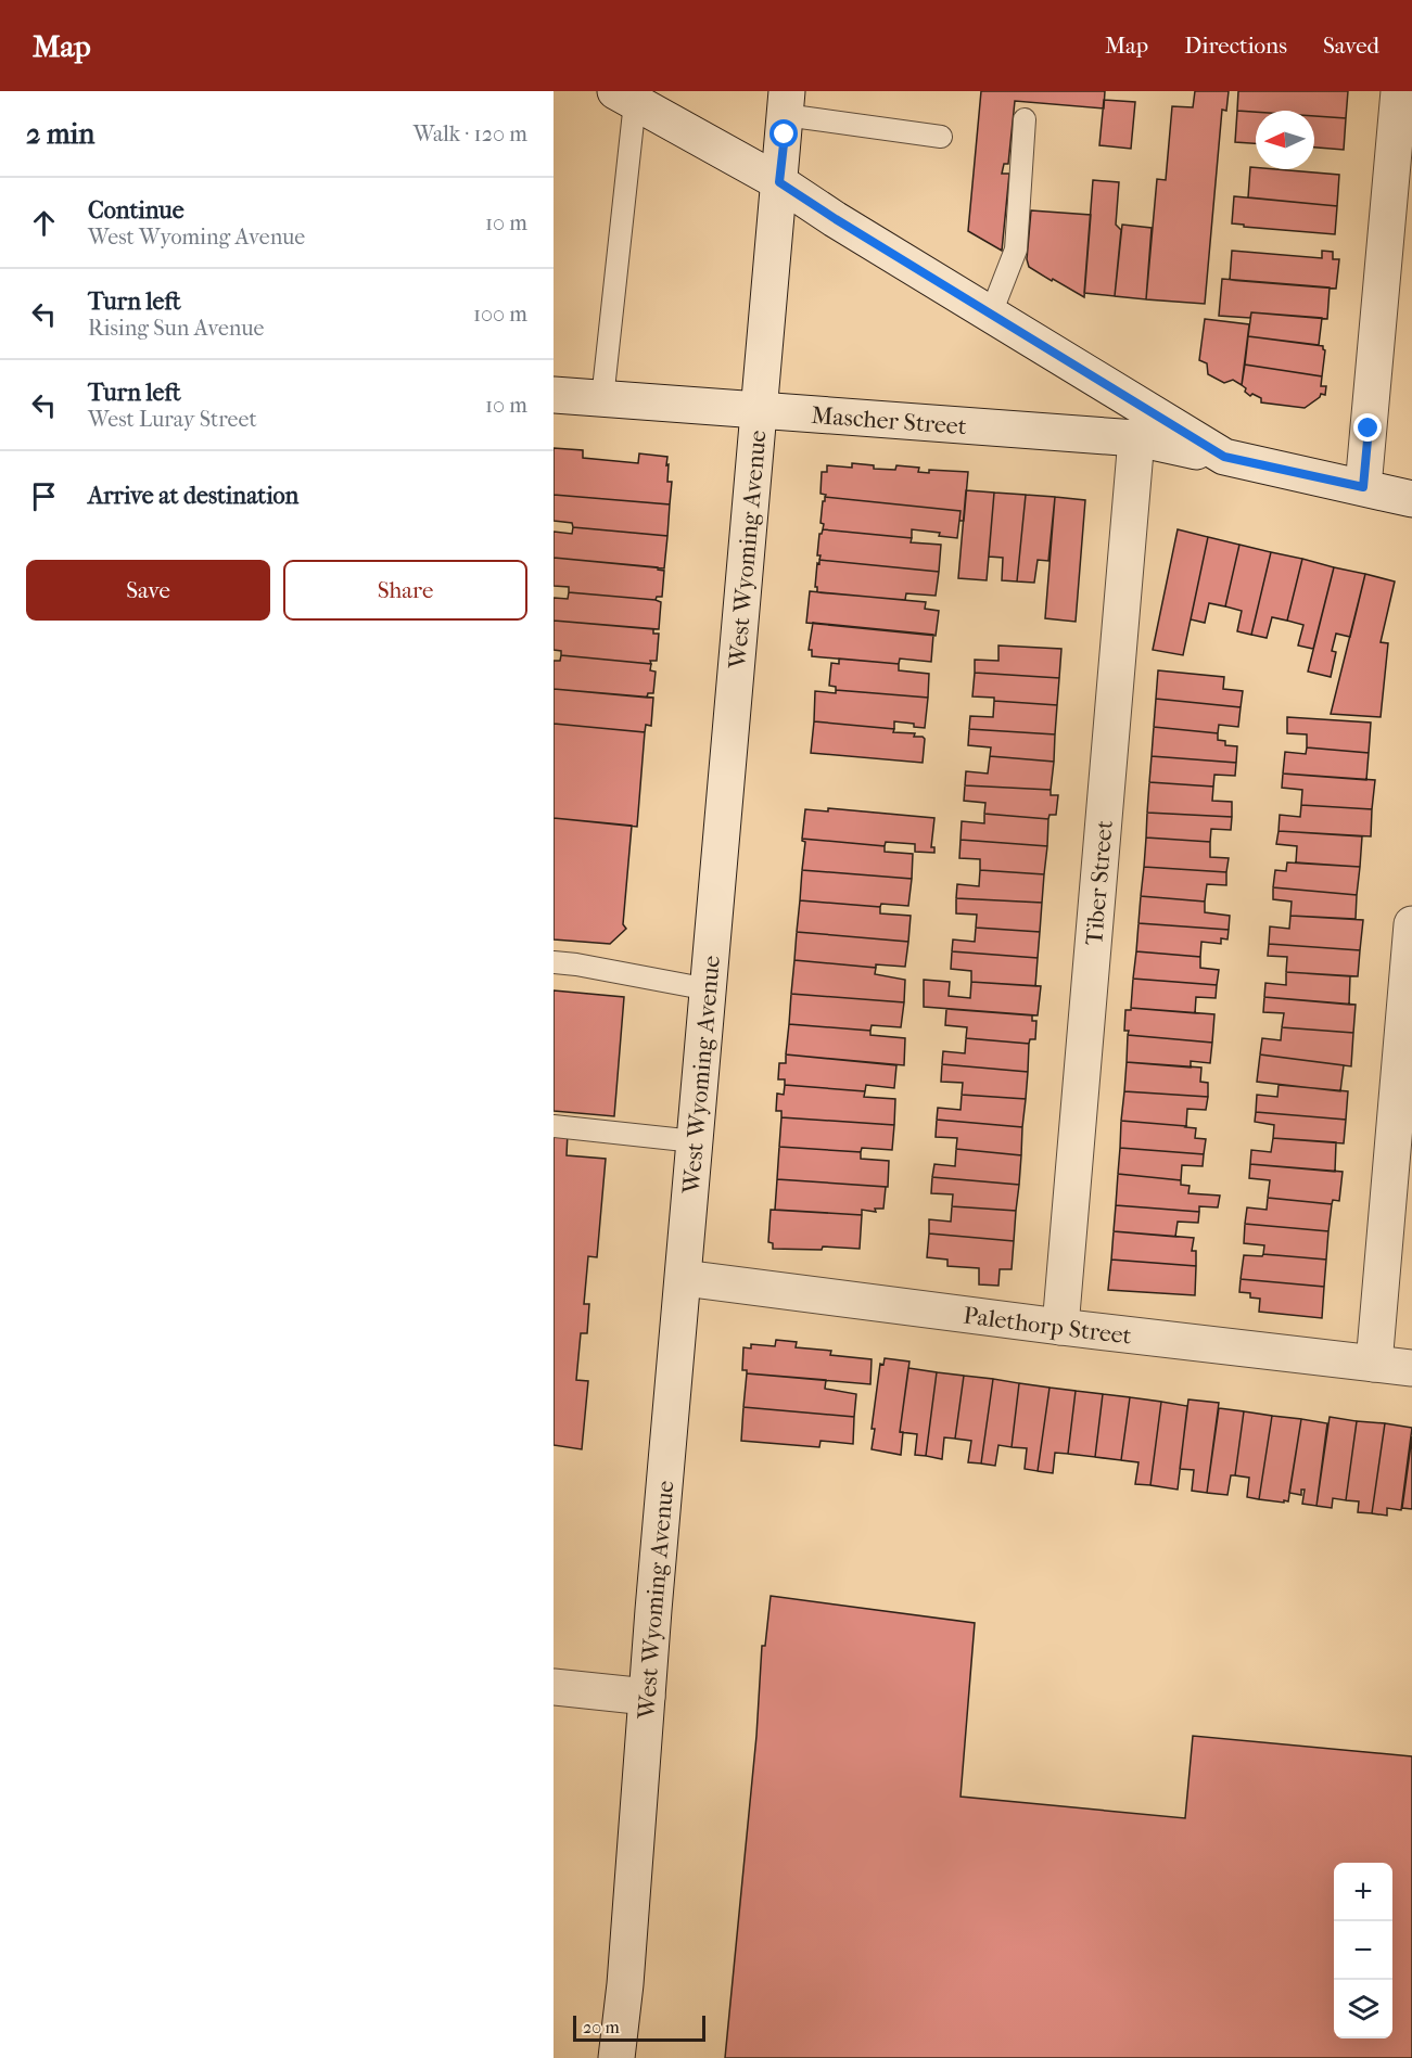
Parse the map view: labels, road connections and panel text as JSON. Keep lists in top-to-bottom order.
{
  "streets": {
    "street": [
      "Mascher Street",
      "West Wyoming Avenue",
      "Tiber Street",
      "Palethorp Street"
    ]
  },
  "crossings": [
    ["Mascher Street", "West Wyoming Avenue"],
    ["Mascher Street", "Tiber Street"],
    ["West Wyoming Avenue", "Palethorp Street"],
    ["Tiber Street", "Palethorp Street"]
  ],
  "scale_bar": "20 m",
  "north": "left",
  "page": {
    "header": "Map",
    "nav": ["Map", "Directions", "Saved"],
    "heading": ["2 min", "Walk · 120 m"],
    "list": [
      ["Continue", "West Wyoming Avenue", "10 m"],
      ["Turn left", "Rising Sun Avenue", "100 m"],
      ["Turn left", "West Luray Street", "10 m"],
      "Arrive at destination"
    ],
    "buttons": ["Save", "Share"],
    "map_buttons": ["+", "−"],
    "scale": "20 m"
  }
}
